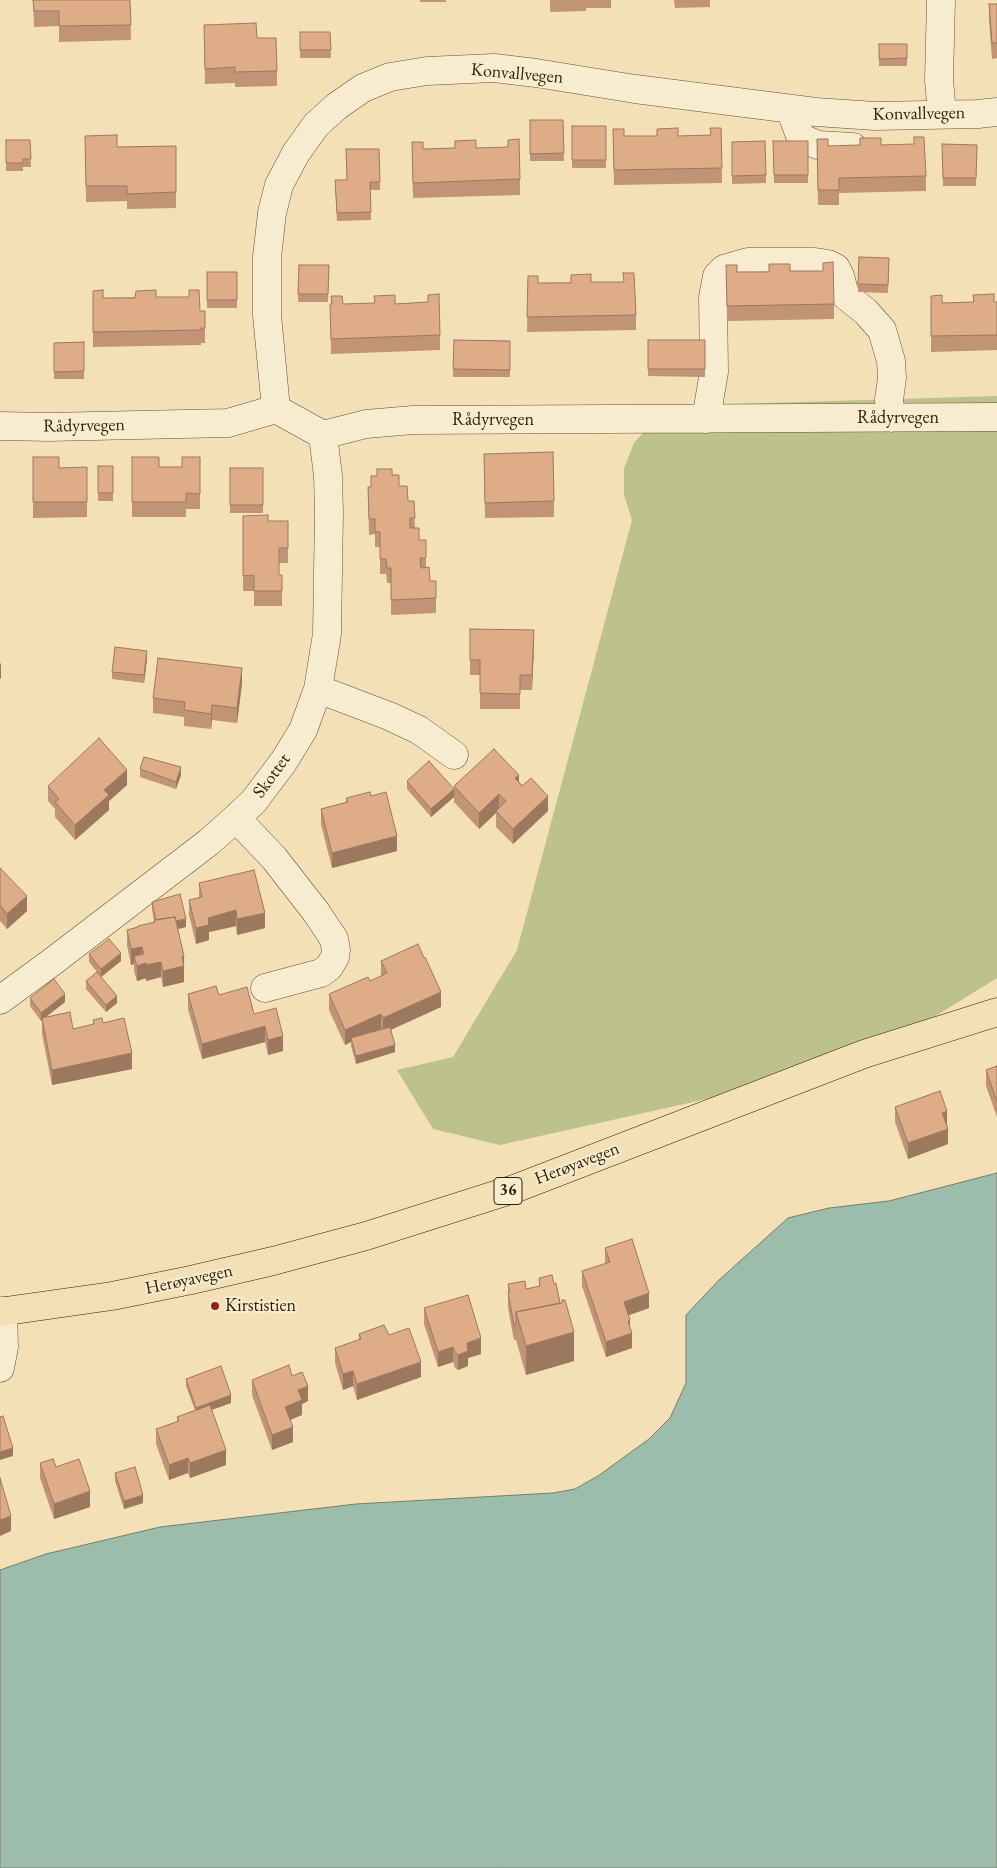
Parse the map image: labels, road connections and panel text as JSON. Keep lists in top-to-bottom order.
{
  "streets": {
    "highway": ["Herøyavegen", "36"],
    "street": ["Konvallvegen", "Rådyrvegen", "Skottet"]
  },
  "crossings": [
    ["Konvallvegen", "Rådyrvegen"],
    ["Rådyrvegen", "Skottet"]
  ],
  "places": ["Kirstistien"]
}
